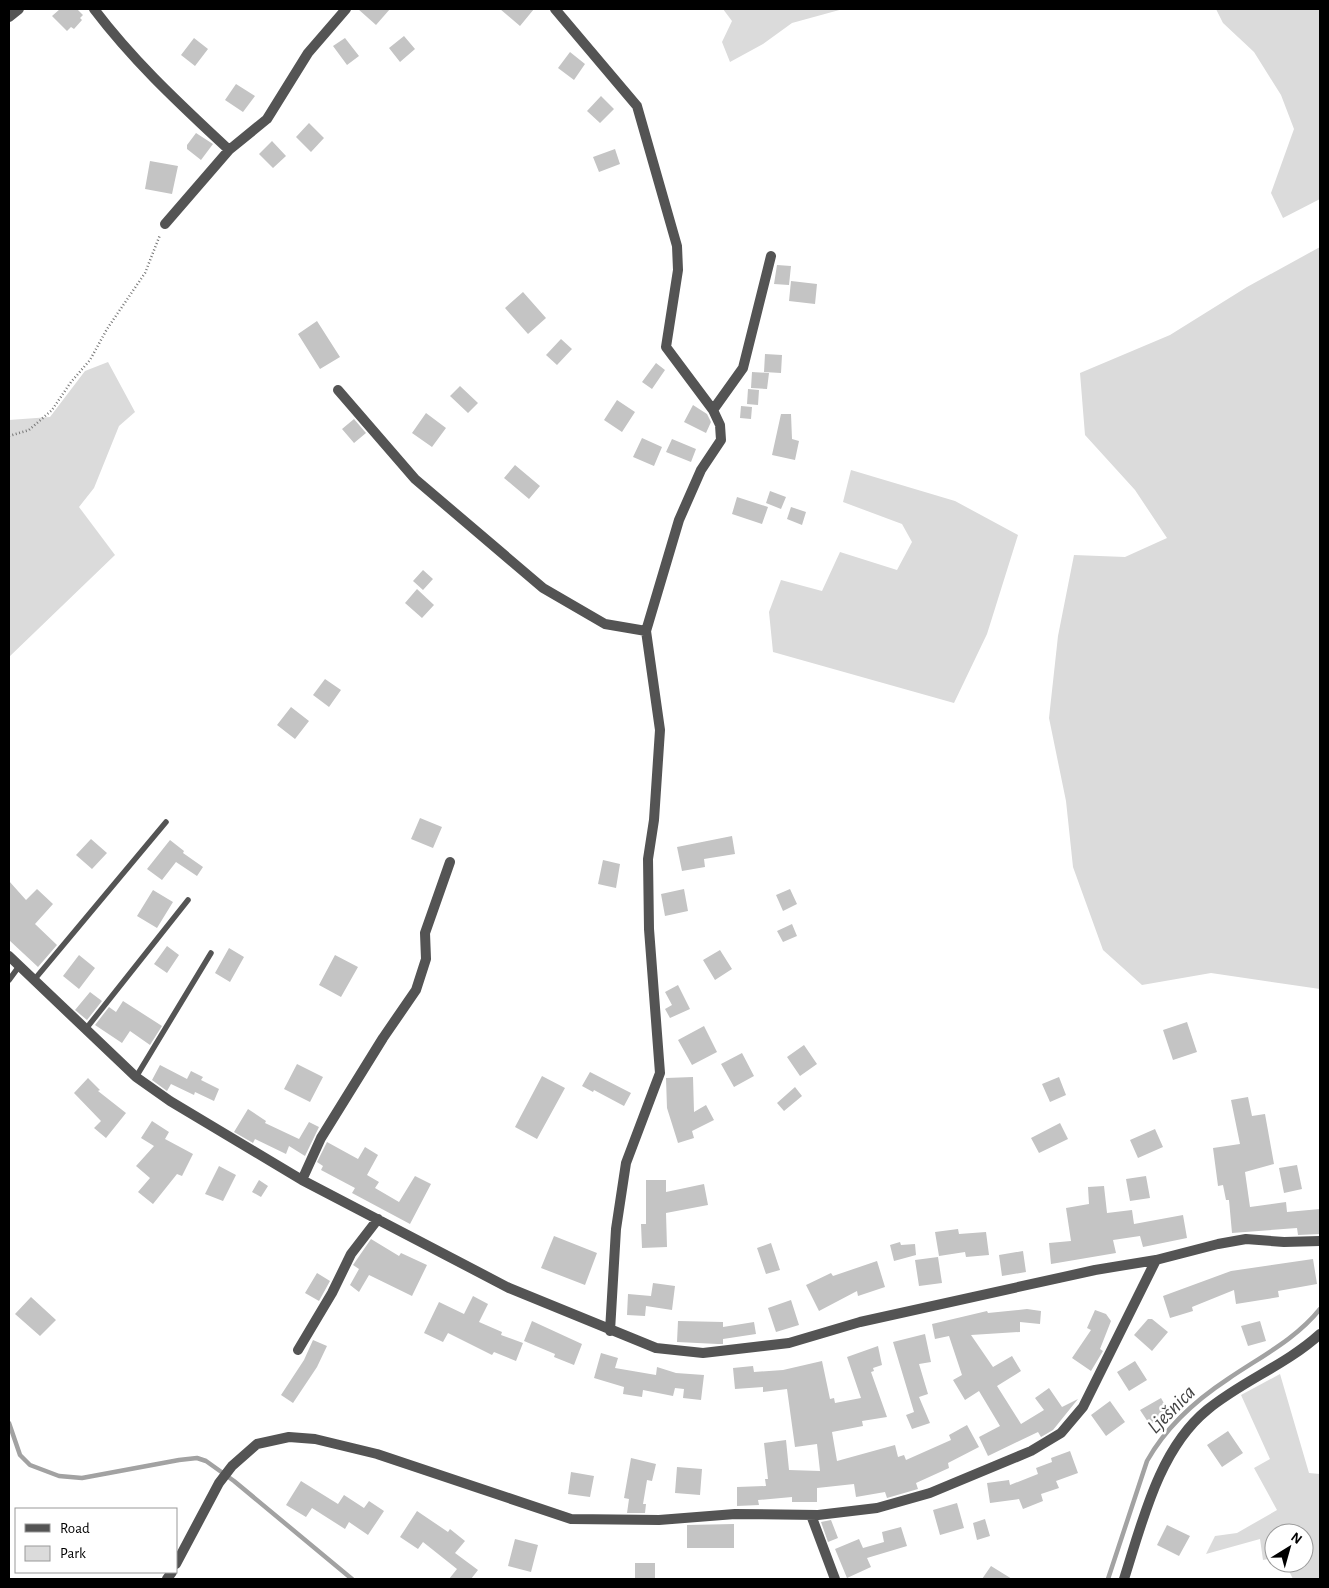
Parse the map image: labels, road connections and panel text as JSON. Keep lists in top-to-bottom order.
{
  "water": ["Lješnica"],
  "legend": ["Road", "Park"],
  "north": "top right"
}
